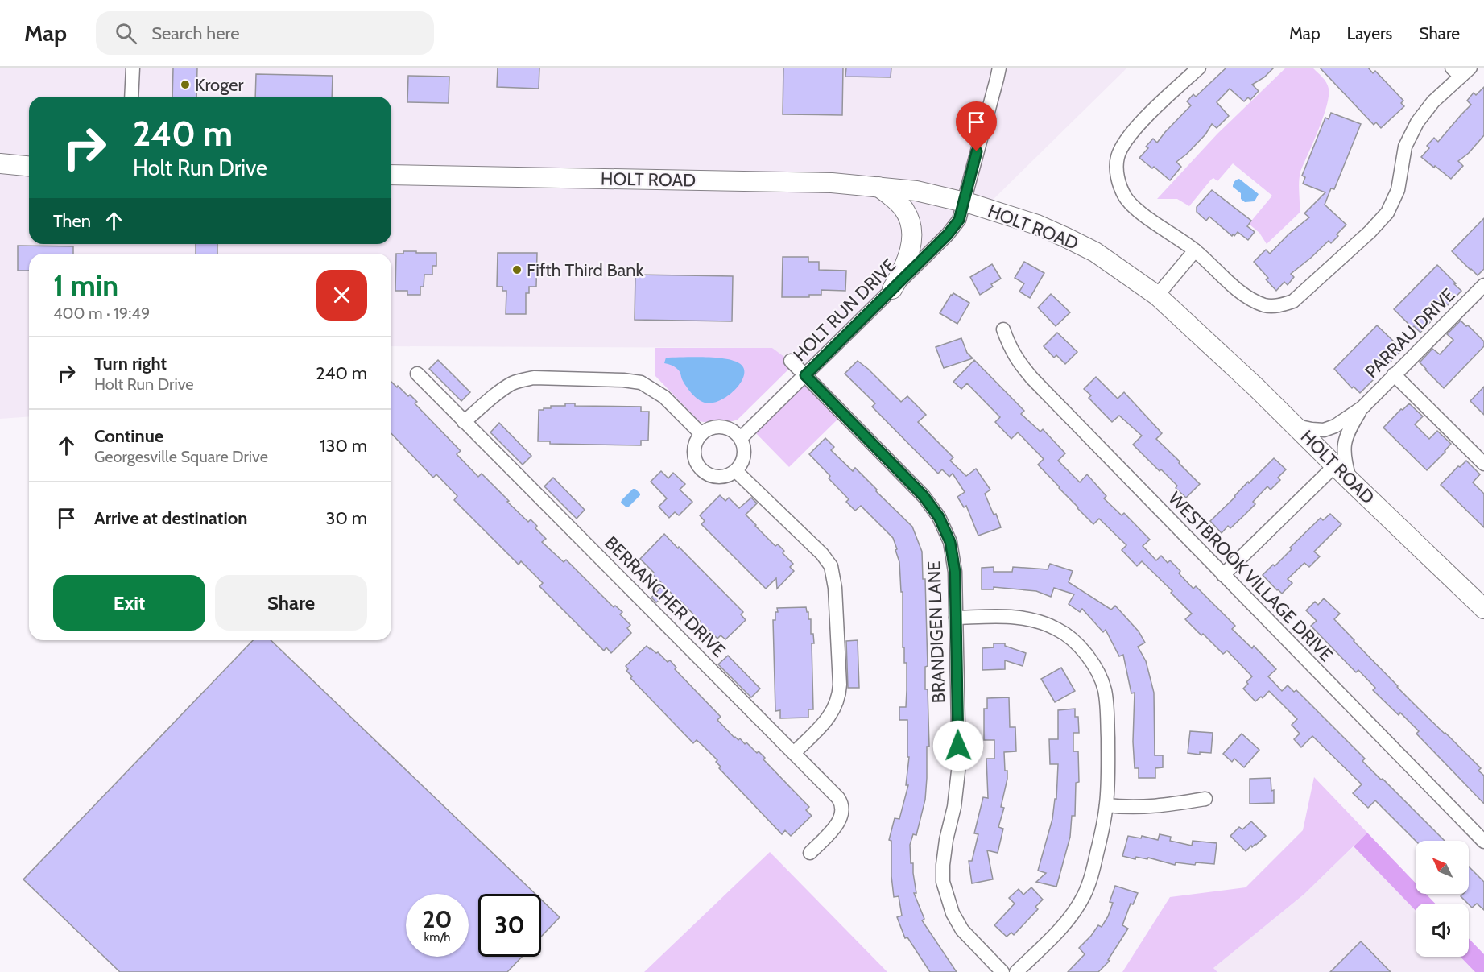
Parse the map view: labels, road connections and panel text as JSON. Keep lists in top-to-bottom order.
{
  "streets": {
    "main road": ["HOLT ROAD"],
    "street": [
      "HOLT RUN DRIVE",
      "PARRAU DRIVE",
      "WESTBROOK VILLAGE DRIVE",
      "BERRANCHER DRIVE",
      "BRANDIGEN LANE"
    ]
  },
  "crossings": [
    ["HOLT ROAD", "HOLT RUN DRIVE"],
    ["HOLT ROAD", "PARRAU DRIVE"],
    ["HOLT RUN DRIVE", "BRANDIGEN LANE"]
  ],
  "places": ["Kroger", "Fifth Third Bank"],
  "north": "top left",
  "page": {
    "header": "Map",
    "search": "Search here",
    "nav": ["Map", "Layers", "Share"],
    "turn": ["240 m", "Holt Run Drive"],
    "then": "Then",
    "heading": ["1 min", "400 m · 19:49"],
    "list": [
      {
        "name": "Turn right",
        "note": "Holt Run Drive",
        "value": "240 m"
      },
      {
        "name": "Continue",
        "note": "Georgesville Square Drive",
        "value": "130 m"
      },
      {
        "name": "Arrive at destination",
        "value": "30 m"
      }
    ],
    "buttons": ["Exit", "Share"],
    "speed": "20 km/h",
    "limit": "30"
  }
}
